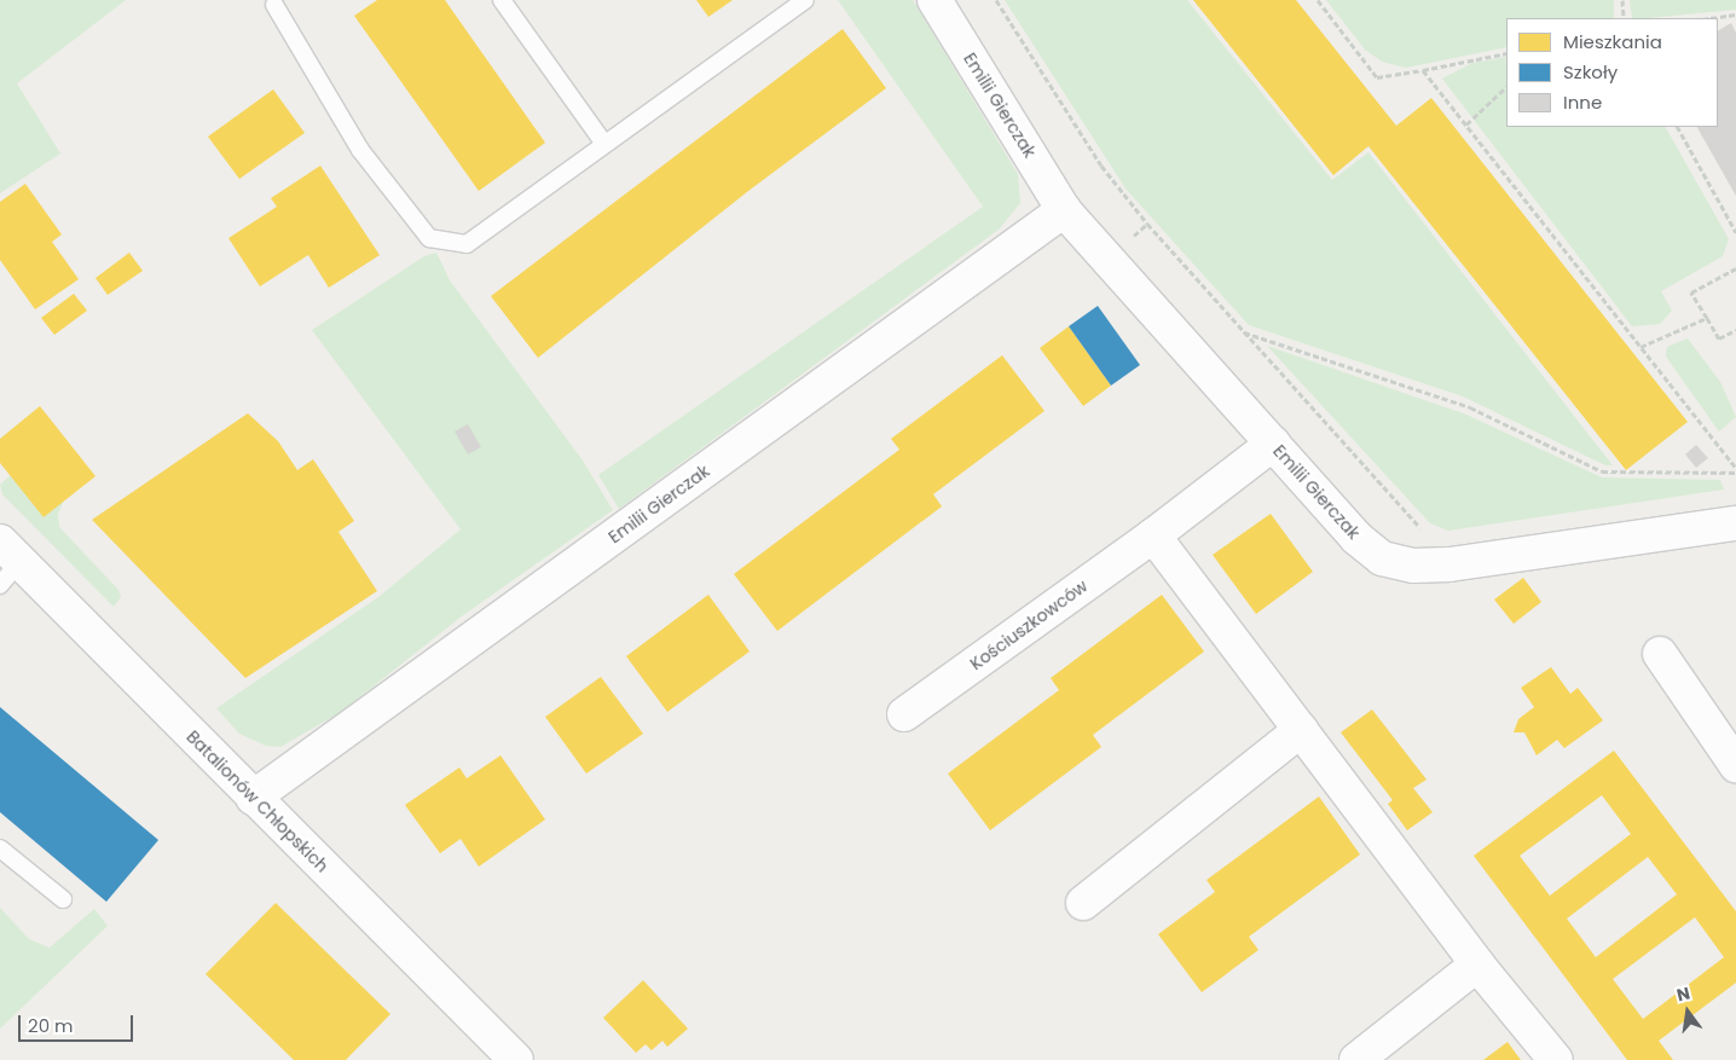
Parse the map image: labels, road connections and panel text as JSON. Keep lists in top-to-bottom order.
{
  "streets": {
    "street": ["Emilii Gierczak", "Kościuszkowców", "Batalionów Chłopskich"]
  },
  "crossings": [
    ["Emilii Gierczak", "Kościuszkowców"],
    ["Emilii Gierczak", "Batalionów Chłopskich"]
  ],
  "legend": ["Mieszkania", "Szkoły", "Inne"],
  "scale_bar": "20 m",
  "north": "top"
}
